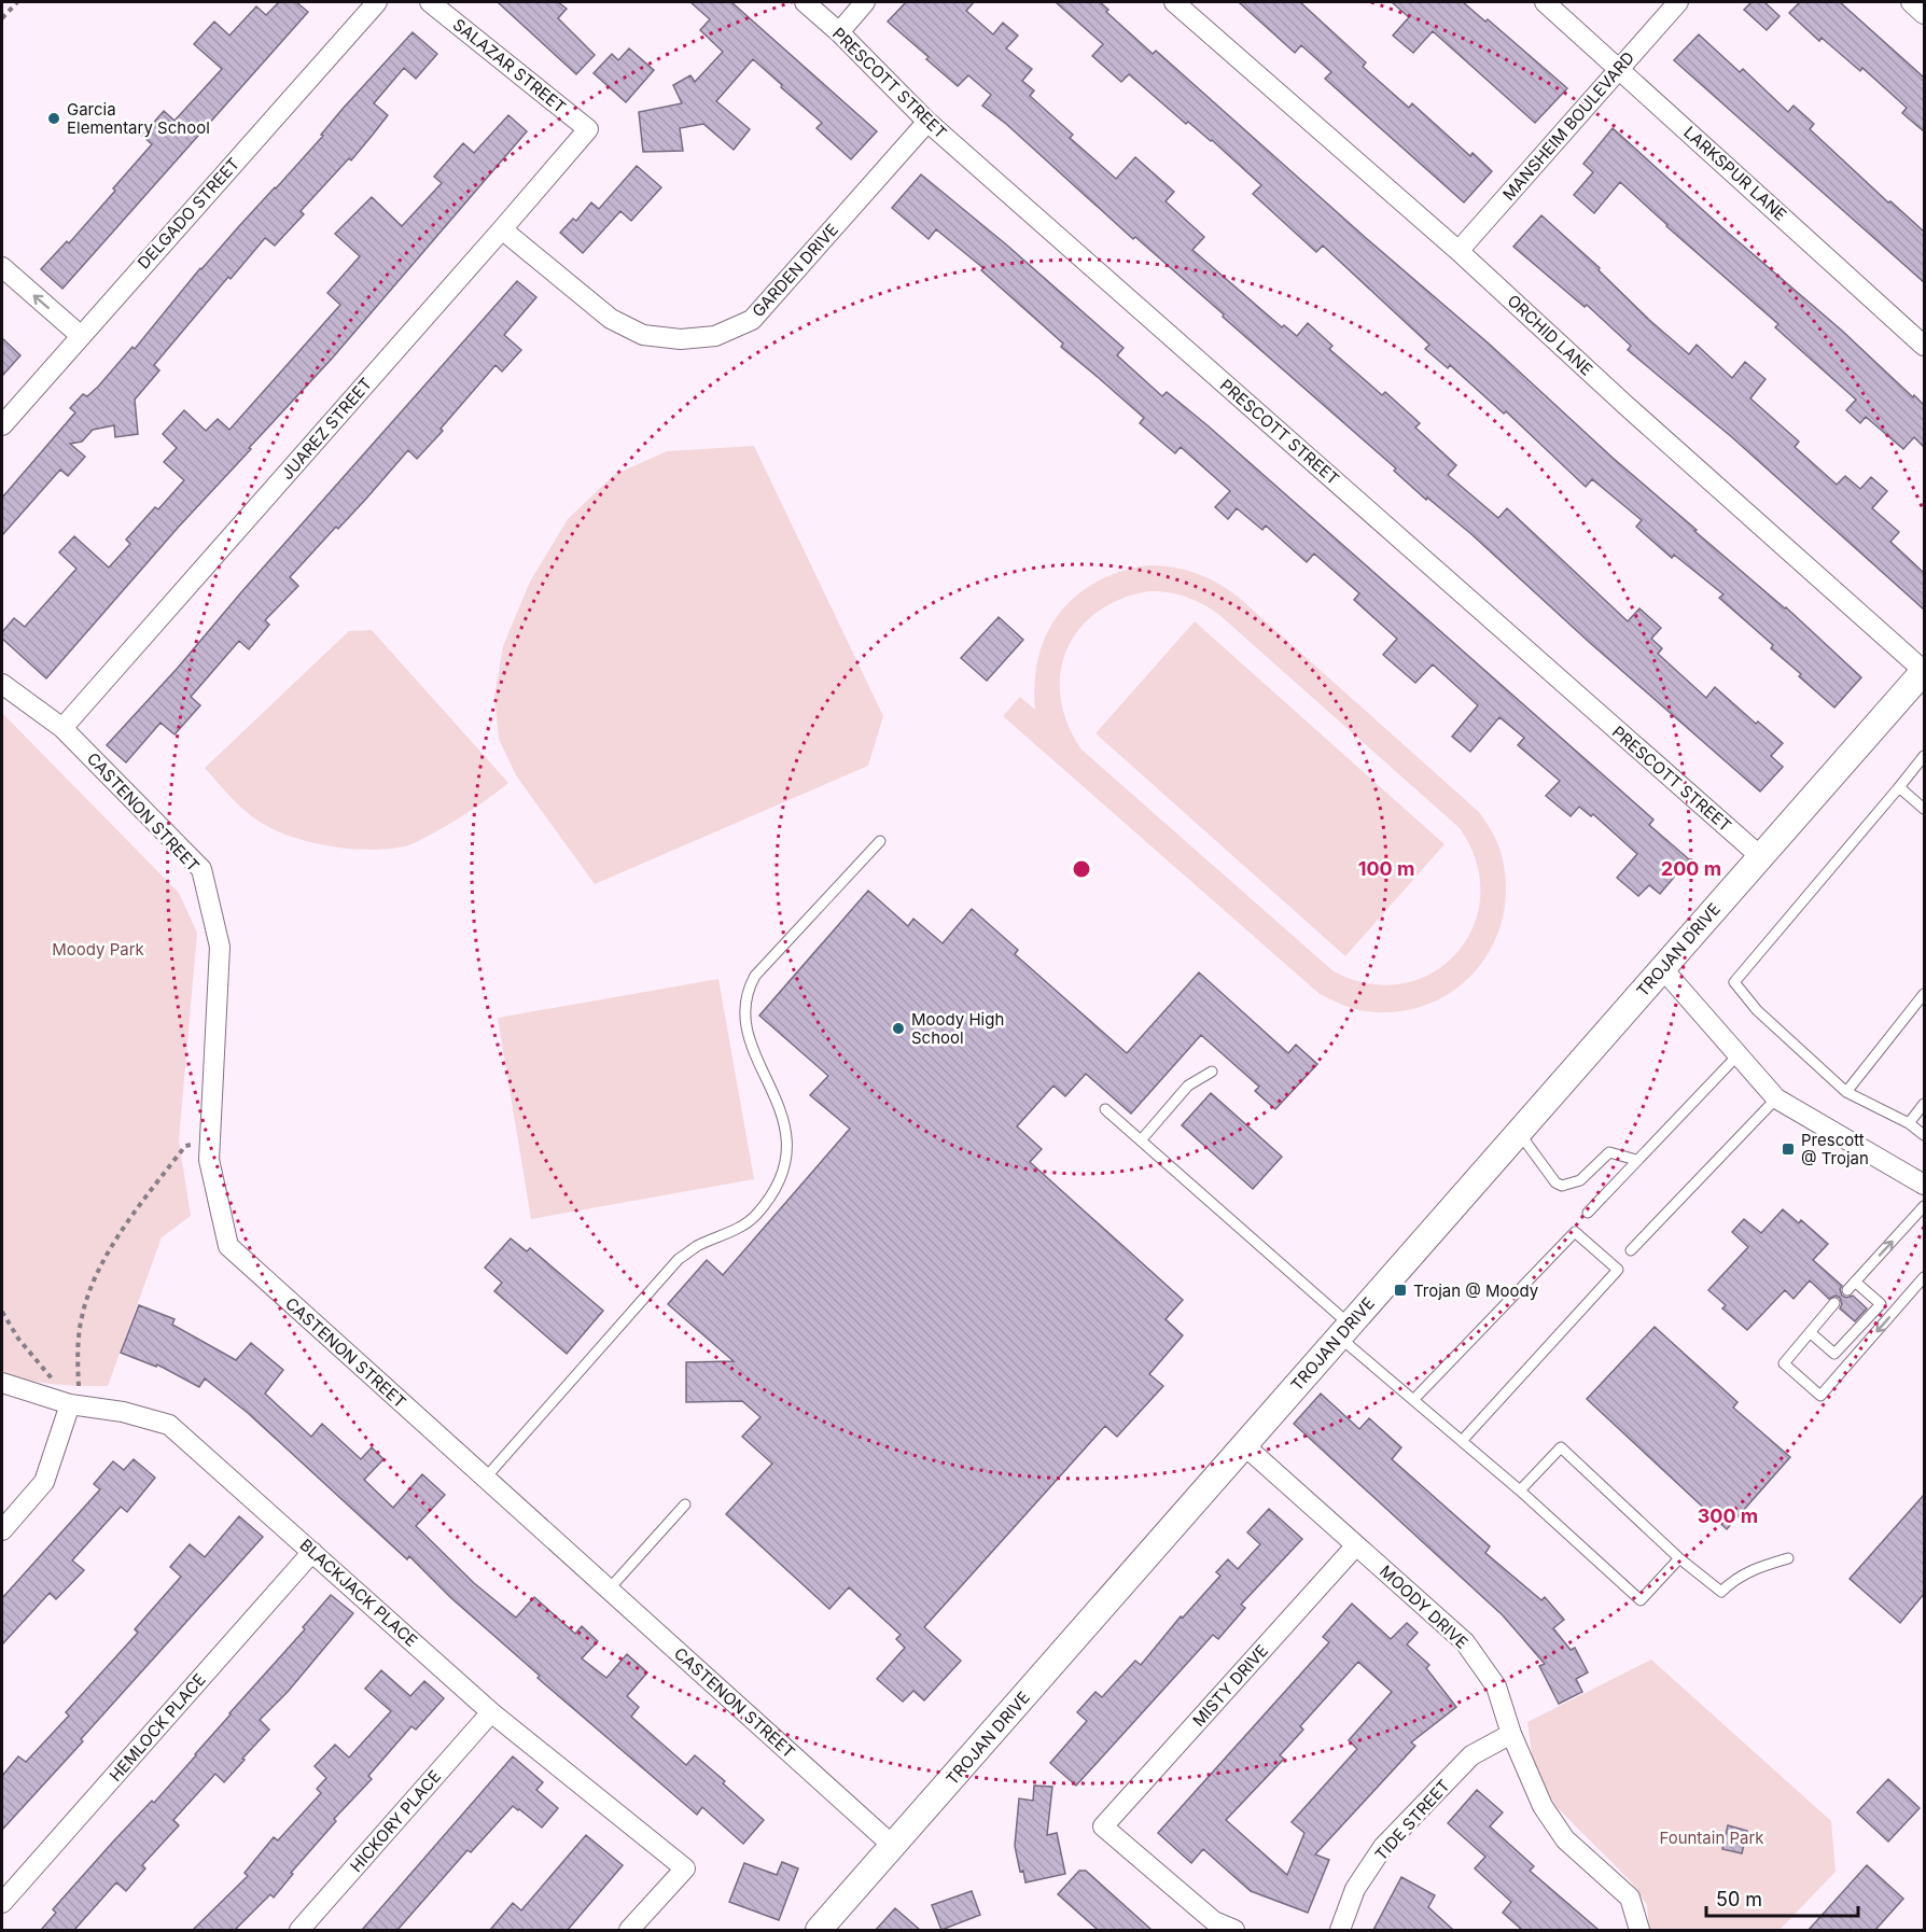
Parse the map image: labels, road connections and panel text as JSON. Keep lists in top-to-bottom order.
{
  "streets": {
    "street": [
      "SALAZAR STREET",
      "PRESCOTT STREET",
      "MANSHEIM BOULEVARD",
      "LARKSPUR LANE",
      "DELGADO STREET",
      "GARDEN DRIVE",
      "ORCHID LANE",
      "JUAREZ STREET",
      "CASTENON STREET",
      "TROJAN DRIVE",
      "BLACKJACK PLACE",
      "MOODY DRIVE",
      "MISTY DRIVE",
      "HEMLOCK PLACE",
      "TIDE STREET",
      "HICKORY PLACE"
    ]
  },
  "crossings": [
    ["SALAZAR STREET", "JUAREZ STREET"],
    ["PRESCOTT STREET", "GARDEN DRIVE"],
    ["PRESCOTT STREET", "TROJAN DRIVE"],
    ["MANSHEIM BOULEVARD", "LARKSPUR LANE"],
    ["MANSHEIM BOULEVARD", "ORCHID LANE"],
    ["GARDEN DRIVE", "JUAREZ STREET"],
    ["ORCHID LANE", "TROJAN DRIVE"],
    ["JUAREZ STREET", "CASTENON STREET"],
    ["CASTENON STREET", "TROJAN DRIVE"],
    ["TROJAN DRIVE", "MOODY DRIVE"],
    ["BLACKJACK PLACE", "HEMLOCK PLACE"],
    ["BLACKJACK PLACE", "HICKORY PLACE"],
    ["MOODY DRIVE", "MISTY DRIVE"],
    ["MOODY DRIVE", "TIDE STREET"]
  ],
  "parks": ["Moody Park", "Fountain Park"],
  "places": {
    "other": ["Garcia Elementary School", "Moody High School"],
    "transit": ["Prescott @ Trojan", "Trojan @ Moody"]
  },
  "scale_bar": "50 m",
  "rings": ["100 m", "200 m", "300 m"]
}
